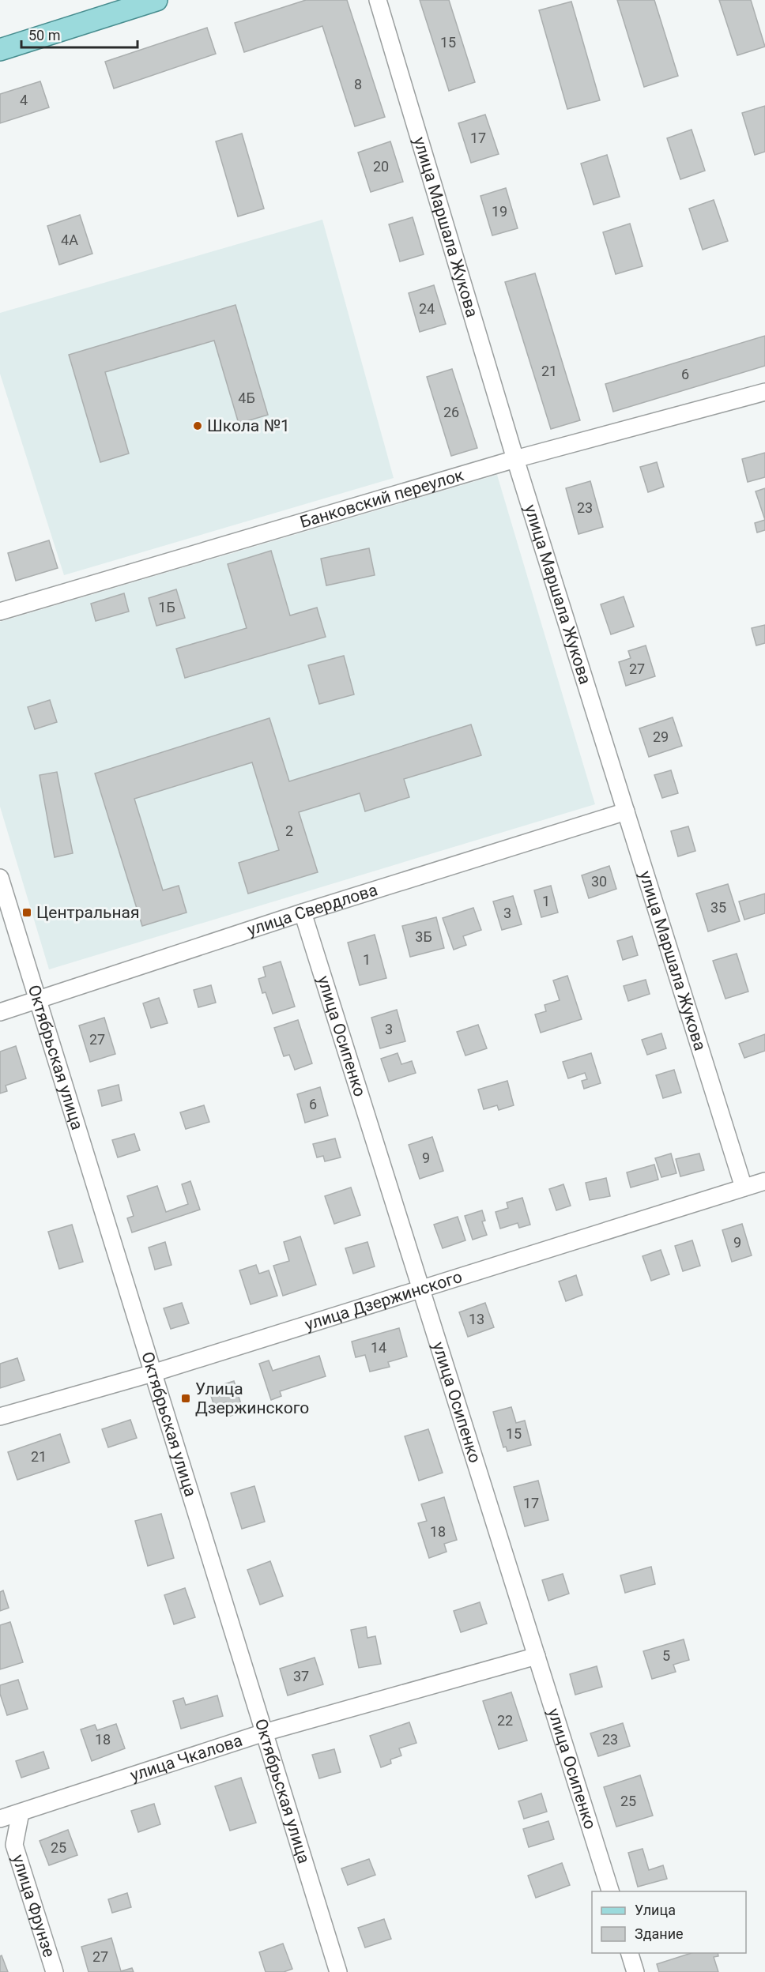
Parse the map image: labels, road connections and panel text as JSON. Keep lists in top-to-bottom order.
{
  "streets": {
    "street": [
      "улица Маршала Жукова",
      "Банковский переулок",
      "улица Свердлова",
      "улица Осипенко",
      "Октябрьская улица",
      "улица Дзержинского",
      "улица Чкалова",
      "улица Фрунзе"
    ]
  },
  "crossings": [
    ["улица Маршала Жукова", "Банковский переулок"],
    ["улица Маршала Жукова", "улица Свердлова"],
    ["улица Маршала Жукова", "улица Дзержинского"],
    ["улица Свердлова", "улица Осипенко"],
    ["улица Свердлова", "Октябрьская улица"],
    ["улица Осипенко", "улица Дзержинского"],
    ["улица Осипенко", "улица Чкалова"],
    ["Октябрьская улица", "улица Дзержинского"],
    ["Октябрьская улица", "улица Чкалова"],
    ["улица Чкалова", "улица Фрунзе"]
  ],
  "places": {
    "other": ["Школа №1"],
    "transit": ["Центральная", "Улица Дзержинского"]
  },
  "house_numbers": [
    "15",
    "8",
    "4",
    "17",
    "20",
    "19",
    "4А",
    "24",
    "21",
    "6",
    "4Б",
    "26",
    "23",
    "1Б",
    "27",
    "29",
    "2",
    "30",
    "1",
    "35",
    "3",
    "3Б",
    "1",
    "3",
    "27",
    "6",
    "9",
    "9",
    "13",
    "14",
    "15",
    "21",
    "17",
    "18",
    "5",
    "37",
    "22",
    "18",
    "23",
    "25",
    "25",
    "27"
  ],
  "legend": ["Улица", "Здание"],
  "scale_bar": "50 m"
}
